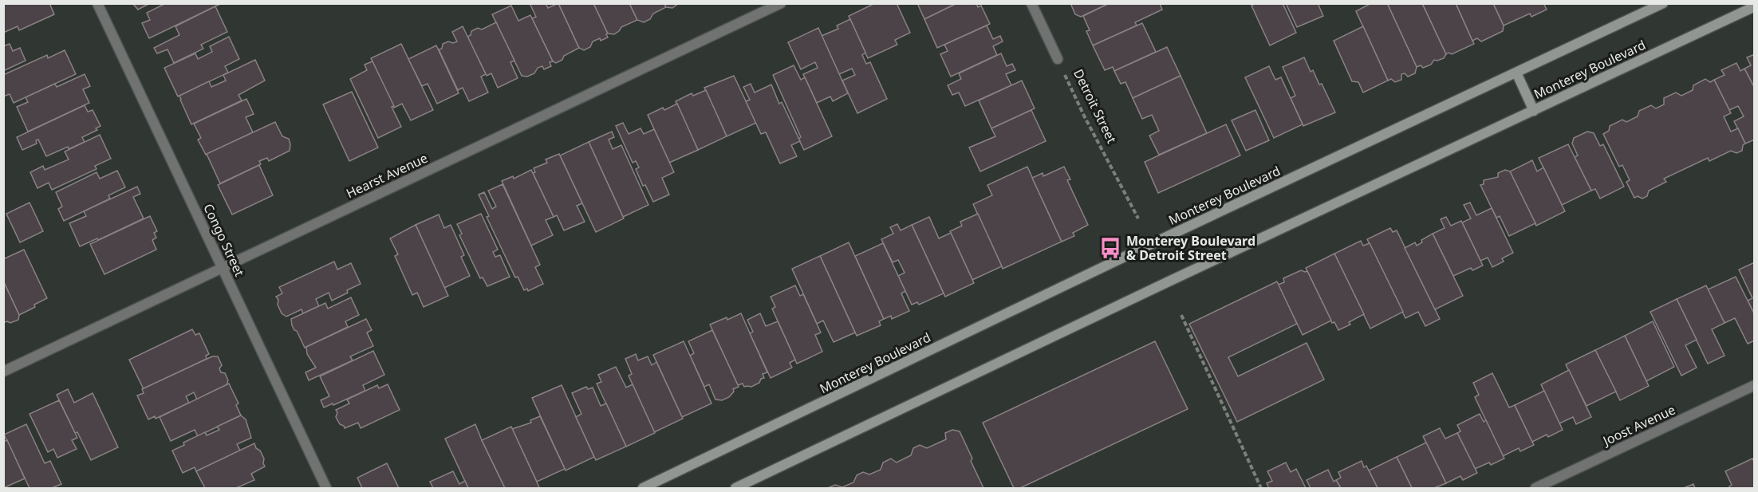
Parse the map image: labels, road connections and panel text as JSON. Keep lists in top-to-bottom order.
{
  "streets": {
    "main road": ["Monterey Boulevard"],
    "street": [
      "Detroit Street",
      "Hearst Avenue",
      "Congo Street",
      "Joost Avenue"
    ]
  },
  "crossings": [
    ["Hearst Avenue", "Congo Street"]
  ],
  "places": {
    "bus stop": ["Monterey Boulevard & Detroit Street"]
  }
}
